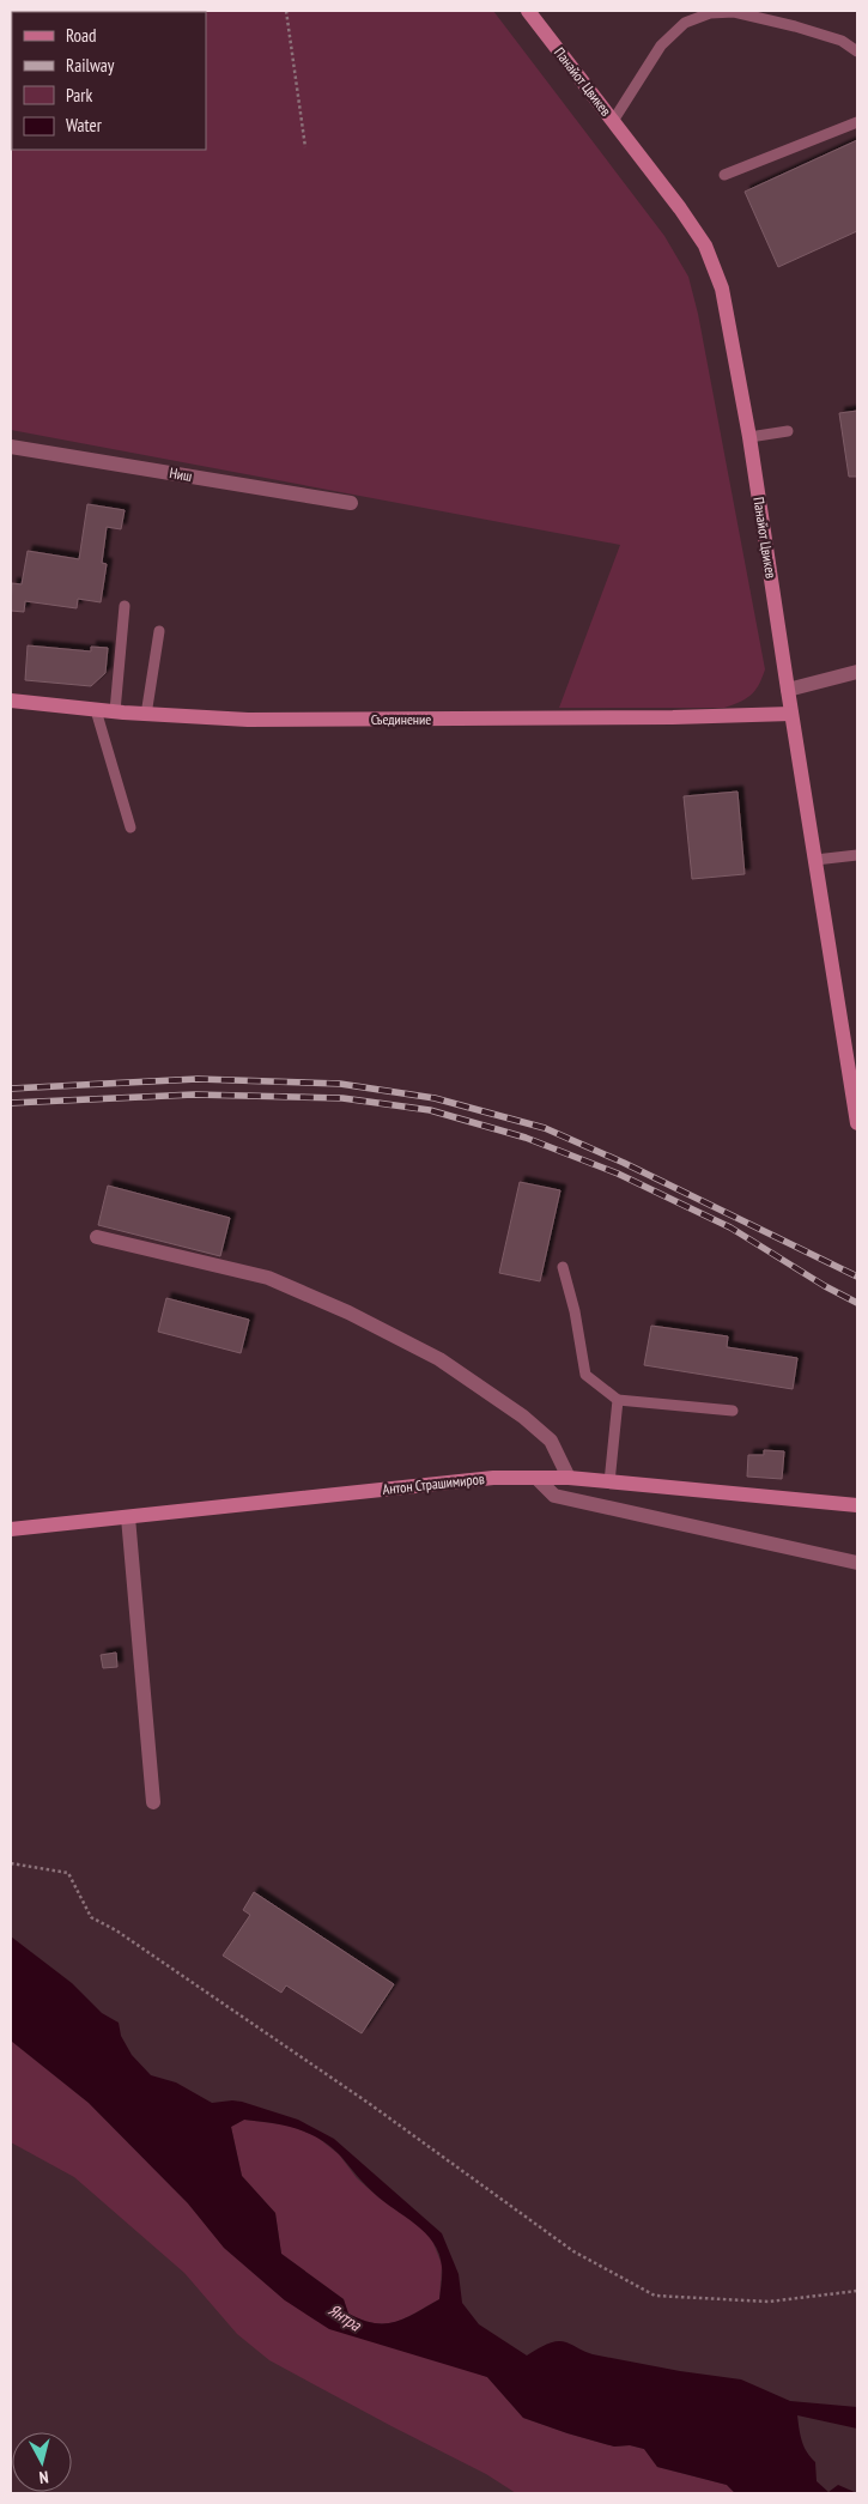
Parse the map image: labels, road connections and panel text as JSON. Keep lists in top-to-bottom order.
{
  "streets": {
    "street": [
      "Панайот Цвикев",
      "Ниш",
      "Съединение",
      "Антон Страшимиров"
    ]
  },
  "crossings": [
    ["Панайот Цвикев", "Съединение"]
  ],
  "water": ["Янтра"],
  "legend": [
    "Road",
    "Railway",
    "Park",
    "Water"
  ],
  "north": "bottom"
}
